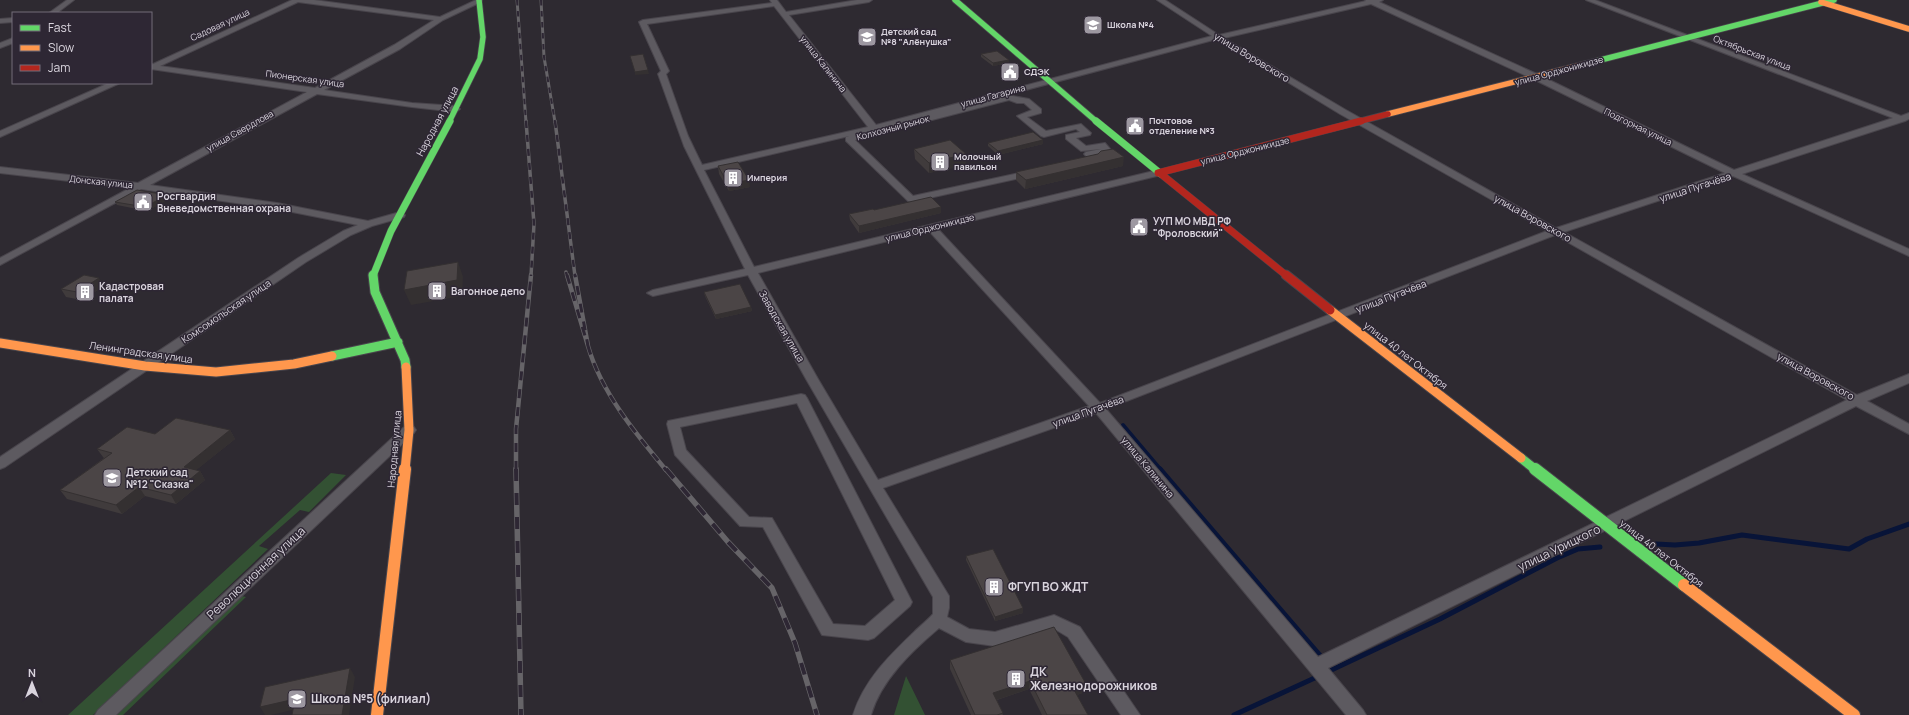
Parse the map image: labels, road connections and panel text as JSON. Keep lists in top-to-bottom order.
{
  "streets": {
    "street": [
      "Садовая улица",
      "Октябрьская улица",
      "улица Воровского",
      "улица Калинина",
      "улица Орджоникидзе",
      "Пионерская улица",
      "улица Гагарина",
      "Народная улица",
      "Подгорная улица",
      "Колхозный рынок",
      "улица Свердлова",
      "Донская улица",
      "улица Пугачёва",
      "Комсомольская улица",
      "Заводская улица",
      "Ленинградская улица",
      "улица 40 лет Октября",
      "улица Урицкого",
      "Революционная улица"
    ]
  },
  "crossings": [
    ["Садовая улица", "улица Свердлова"],
    ["Октябрьская улица", "улица Орджоникидзе"],
    ["Октябрьская улица", "улица Пугачёва"],
    ["улица Воровского", "улица Орджоникидзе"],
    ["улица Воровского", "улица Гагарина"],
    ["улица Воровского", "улица Пугачёва"],
    ["улица Воровского", "улица Урицкого"],
    ["улица Калинина", "улица Орджоникидзе"],
    ["улица Калинина", "улица Гагарина"],
    ["улица Калинина", "улица Пугачёва"],
    ["улица Калинина", "Заводская улица"],
    ["улица Калинина", "улица Урицкого"],
    ["улица Орджоникидзе", "Подгорная улица"],
    ["улица Орджоникидзе", "Заводская улица"],
    ["улица Орджоникидзе", "улица 40 лет Октября"],
    ["Пионерская улица", "Народная улица"],
    ["Пионерская улица", "улица Свердлова"],
    ["улица Гагарина", "Подгорная улица"],
    ["улица Гагарина", "Заводская улица"],
    ["улица Гагарина", "улица 40 лет Октября"],
    ["Народная улица", "улица Свердлова"],
    ["Народная улица", "Комсомольская улица"],
    ["Народная улица", "Ленинградская улица"],
    ["Народная улица", "Революционная улица"],
    ["Подгорная улица", "улица Пугачёва"],
    ["улица Свердлова", "Донская улица"],
    ["Донская улица", "Комсомольская улица"],
    ["улица Пугачёва", "Заводская улица"],
    ["улица Пугачёва", "улица 40 лет Октября"],
    ["Комсомольская улица", "Ленинградская улица"],
    ["улица 40 лет Октября", "улица Урицкого"]
  ],
  "places": {
    "school or university": [
      "Школа №4",
      "Детский сад №8 \"Алёнушка\"",
      "Детский сад №12 \"Сказка\"",
      "Школа №5 (филиал)"
    ],
    "public building": [
      "СДЭК",
      "Почтовое отделение №3",
      "Росгвардия Вневедомственная охрана",
      "УУП МО МВД РФ \"Фроловский\""
    ],
    "building": [
      "Молочный павильон",
      "Империя",
      "Вагонное депо",
      "Кадастровая палата",
      "ФГУП ВО ЖДТ",
      "ДК Железнодорожников"
    ]
  },
  "legend": ["Fast", "Slow", "Jam"],
  "north": "top"
}
